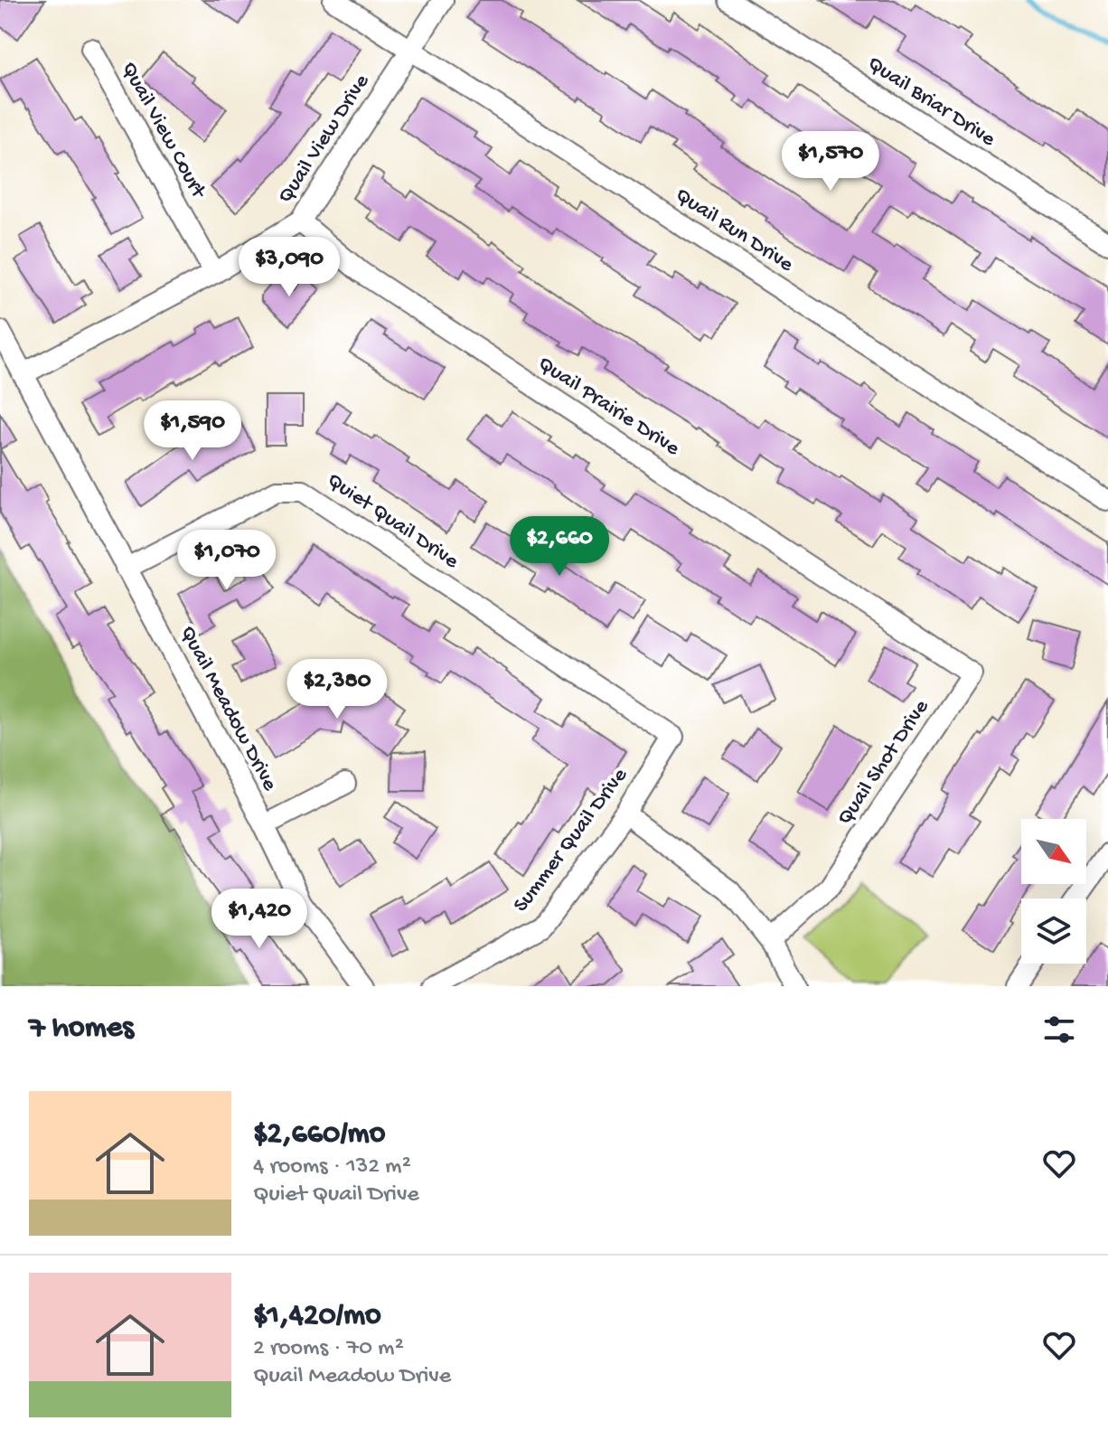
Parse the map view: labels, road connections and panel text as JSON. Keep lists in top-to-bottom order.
{
  "streets": {
    "street": [
      "Quail Briar Drive",
      "Quail View Court",
      "Quail View Drive",
      "Quail Run Drive",
      "Quail Prairie Drive",
      "Quiet Quail Drive",
      "Quail Meadow Drive",
      "Quail Shot Drive",
      "Summer Quail Drive"
    ]
  },
  "crossings": [
    ["Quail View Court", "Quail View Drive"],
    ["Quail View Drive", "Quail Run Drive"],
    ["Quail View Drive", "Quail Prairie Drive"],
    ["Quail View Drive", "Quail Meadow Drive"],
    ["Quail Prairie Drive", "Quail Shot Drive"],
    ["Quiet Quail Drive", "Quail Meadow Drive"],
    ["Quiet Quail Drive", "Summer Quail Drive"]
  ],
  "north": "bottom right",
  "page": {
    "price": [
      "$1,570",
      "$3,090",
      "$1,590",
      "$2,660",
      "$1,070",
      "$2,380",
      "$1,420"
    ],
    "heading": "7 homes",
    "list": [
      {
        "name": "$2,660/mo",
        "note": "4 rooms · 132 m² · Quiet Quail Drive"
      },
      {
        "name": "$1,420/mo",
        "note": "2 rooms · 70 m² · Quail Meadow Drive"
      }
    ]
  }
}
